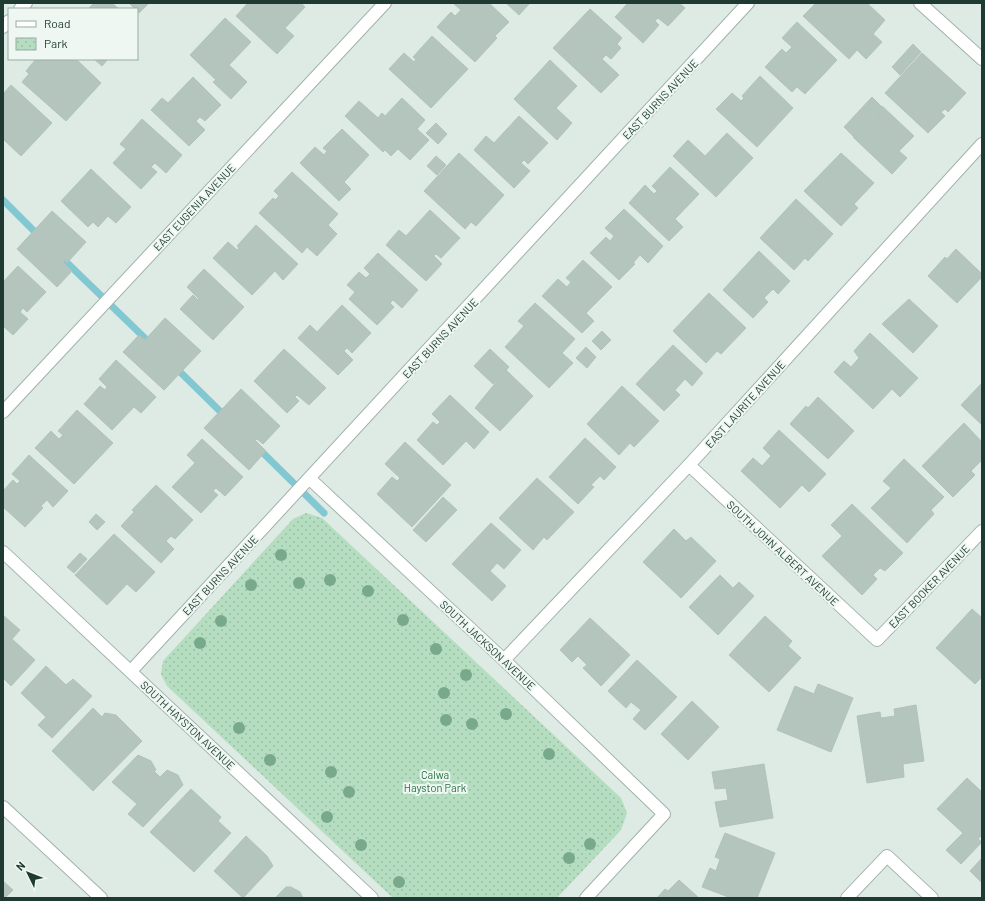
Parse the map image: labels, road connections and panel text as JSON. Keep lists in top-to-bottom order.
{
  "streets": {
    "street": [
      "EAST BURNS AVENUE",
      "EAST EUGENIA AVENUE",
      "EAST LAURITE AVENUE",
      "SOUTH JOHN ALBERT AVENUE",
      "EAST BOOKER AVENUE",
      "SOUTH JACKSON AVENUE",
      "SOUTH HAYSTON AVENUE"
    ]
  },
  "crossings": [
    ["EAST BURNS AVENUE", "SOUTH JACKSON AVENUE"],
    ["EAST BURNS AVENUE", "SOUTH HAYSTON AVENUE"],
    ["EAST LAURITE AVENUE", "SOUTH JOHN ALBERT AVENUE"],
    ["EAST LAURITE AVENUE", "SOUTH JACKSON AVENUE"],
    ["SOUTH JOHN ALBERT AVENUE", "EAST BOOKER AVENUE"]
  ],
  "parks": ["Calwa Hayston Park"],
  "legend": ["Road", "Park"],
  "north": "top left"
}
